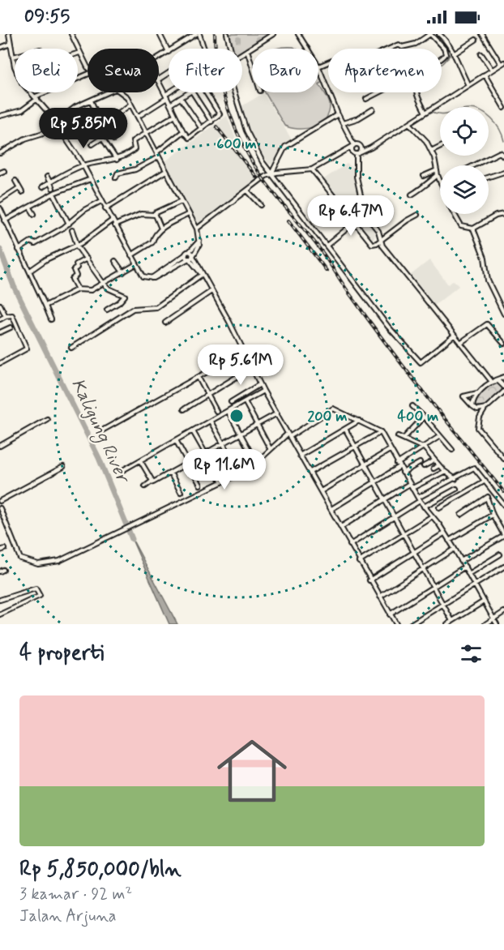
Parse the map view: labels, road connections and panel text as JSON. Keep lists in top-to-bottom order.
{
  "water": ["Kaligung River"],
  "page": {
    "status": "09:55",
    "chip": [
      "Beli",
      "Sewa",
      "Filter",
      "Baru",
      "Apartemen"
    ],
    "price": [
      "Rp 5.85M",
      "Rp 6.47M",
      "Rp 5.61M",
      "Rp 11.6M"
    ],
    "heading": "4 properti",
    "list": [
      {
        "name": "Rp 5,850,000/bln",
        "note": "3 kamar · 92 m² · Jalan Arjuna"
      }
    ]
  },
  "rings": ["600 m", "200 m", "400 m"]
}
